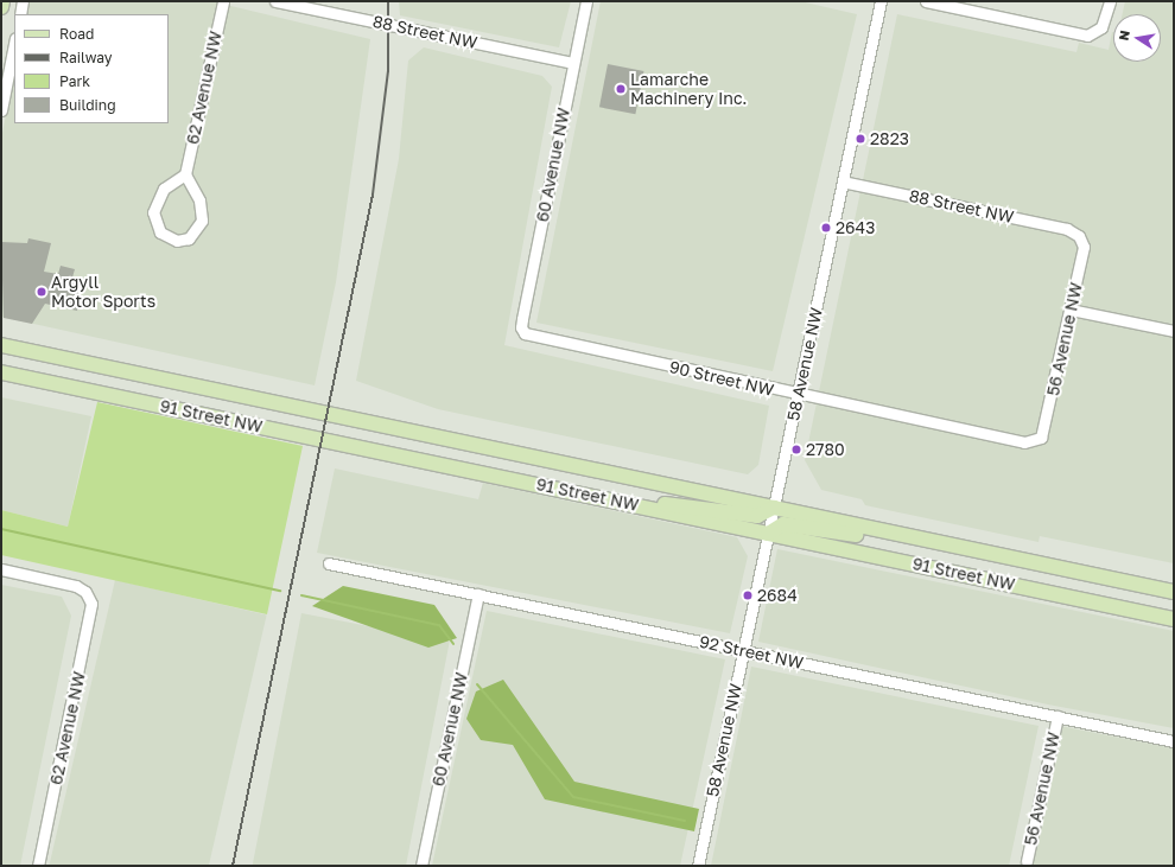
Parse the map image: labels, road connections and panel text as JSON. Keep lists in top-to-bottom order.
{
  "streets": {
    "main road": ["91 Street NW"],
    "street": [
      "88 Street NW",
      "62 Avenue NW",
      "60 Avenue NW",
      "56 Avenue NW",
      "58 Avenue NW",
      "90 Street NW",
      "92 Street NW"
    ]
  },
  "crossings": [
    ["88 Street NW", "60 Avenue NW"],
    ["88 Street NW", "56 Avenue NW"],
    ["88 Street NW", "58 Avenue NW"],
    ["60 Avenue NW", "90 Street NW"],
    ["60 Avenue NW", "92 Street NW"],
    ["56 Avenue NW", "90 Street NW"],
    ["56 Avenue NW", "92 Street NW"],
    ["58 Avenue NW", "90 Street NW"],
    ["58 Avenue NW", "91 Street NW"],
    ["58 Avenue NW", "92 Street NW"]
  ],
  "places": [
    "Lamarche Machinery Inc.",
    "2823",
    "2643",
    "Argyll Motor Sports",
    "2780",
    "2684"
  ],
  "legend": [
    "Road",
    "Railway",
    "Park",
    "Building"
  ],
  "north": "left"
}
